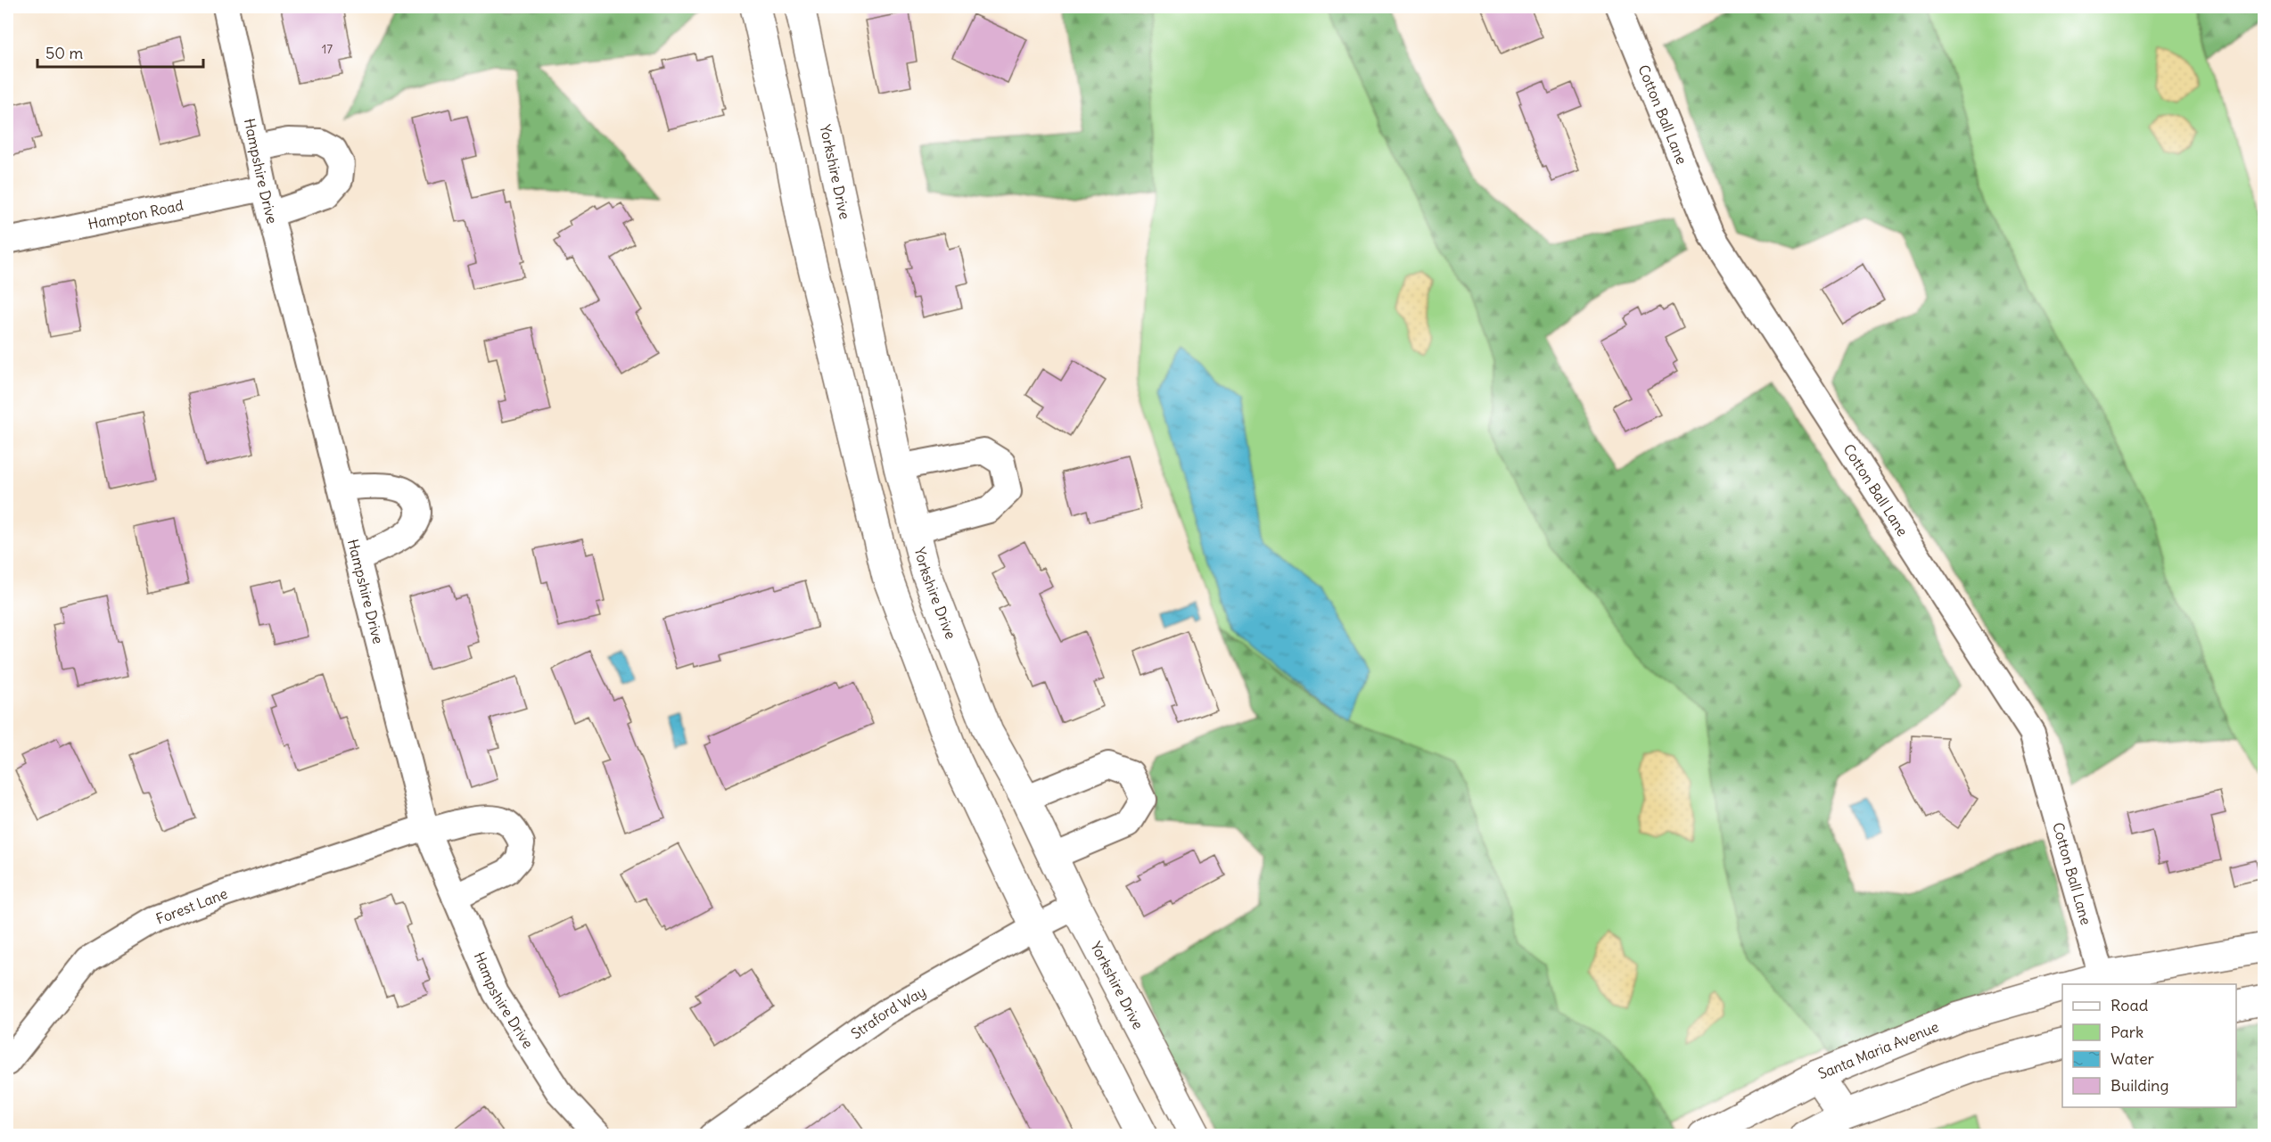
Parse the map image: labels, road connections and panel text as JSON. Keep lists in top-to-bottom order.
{
  "streets": {
    "street": [
      "Cotton Ball Lane",
      "Hampshire Drive",
      "Yorkshire Drive",
      "Hampton Road",
      "Forest Lane",
      "Straford Way",
      "Santa Maria Avenue"
    ]
  },
  "crossings": [
    ["Hampshire Drive", "Hampton Road"],
    ["Hampshire Drive", "Forest Lane"],
    ["Yorkshire Drive", "Straford Way"]
  ],
  "house_numbers": ["17"],
  "legend": [
    "Road",
    "Park",
    "Water",
    "Building"
  ],
  "scale_bar": "50 m"
}
